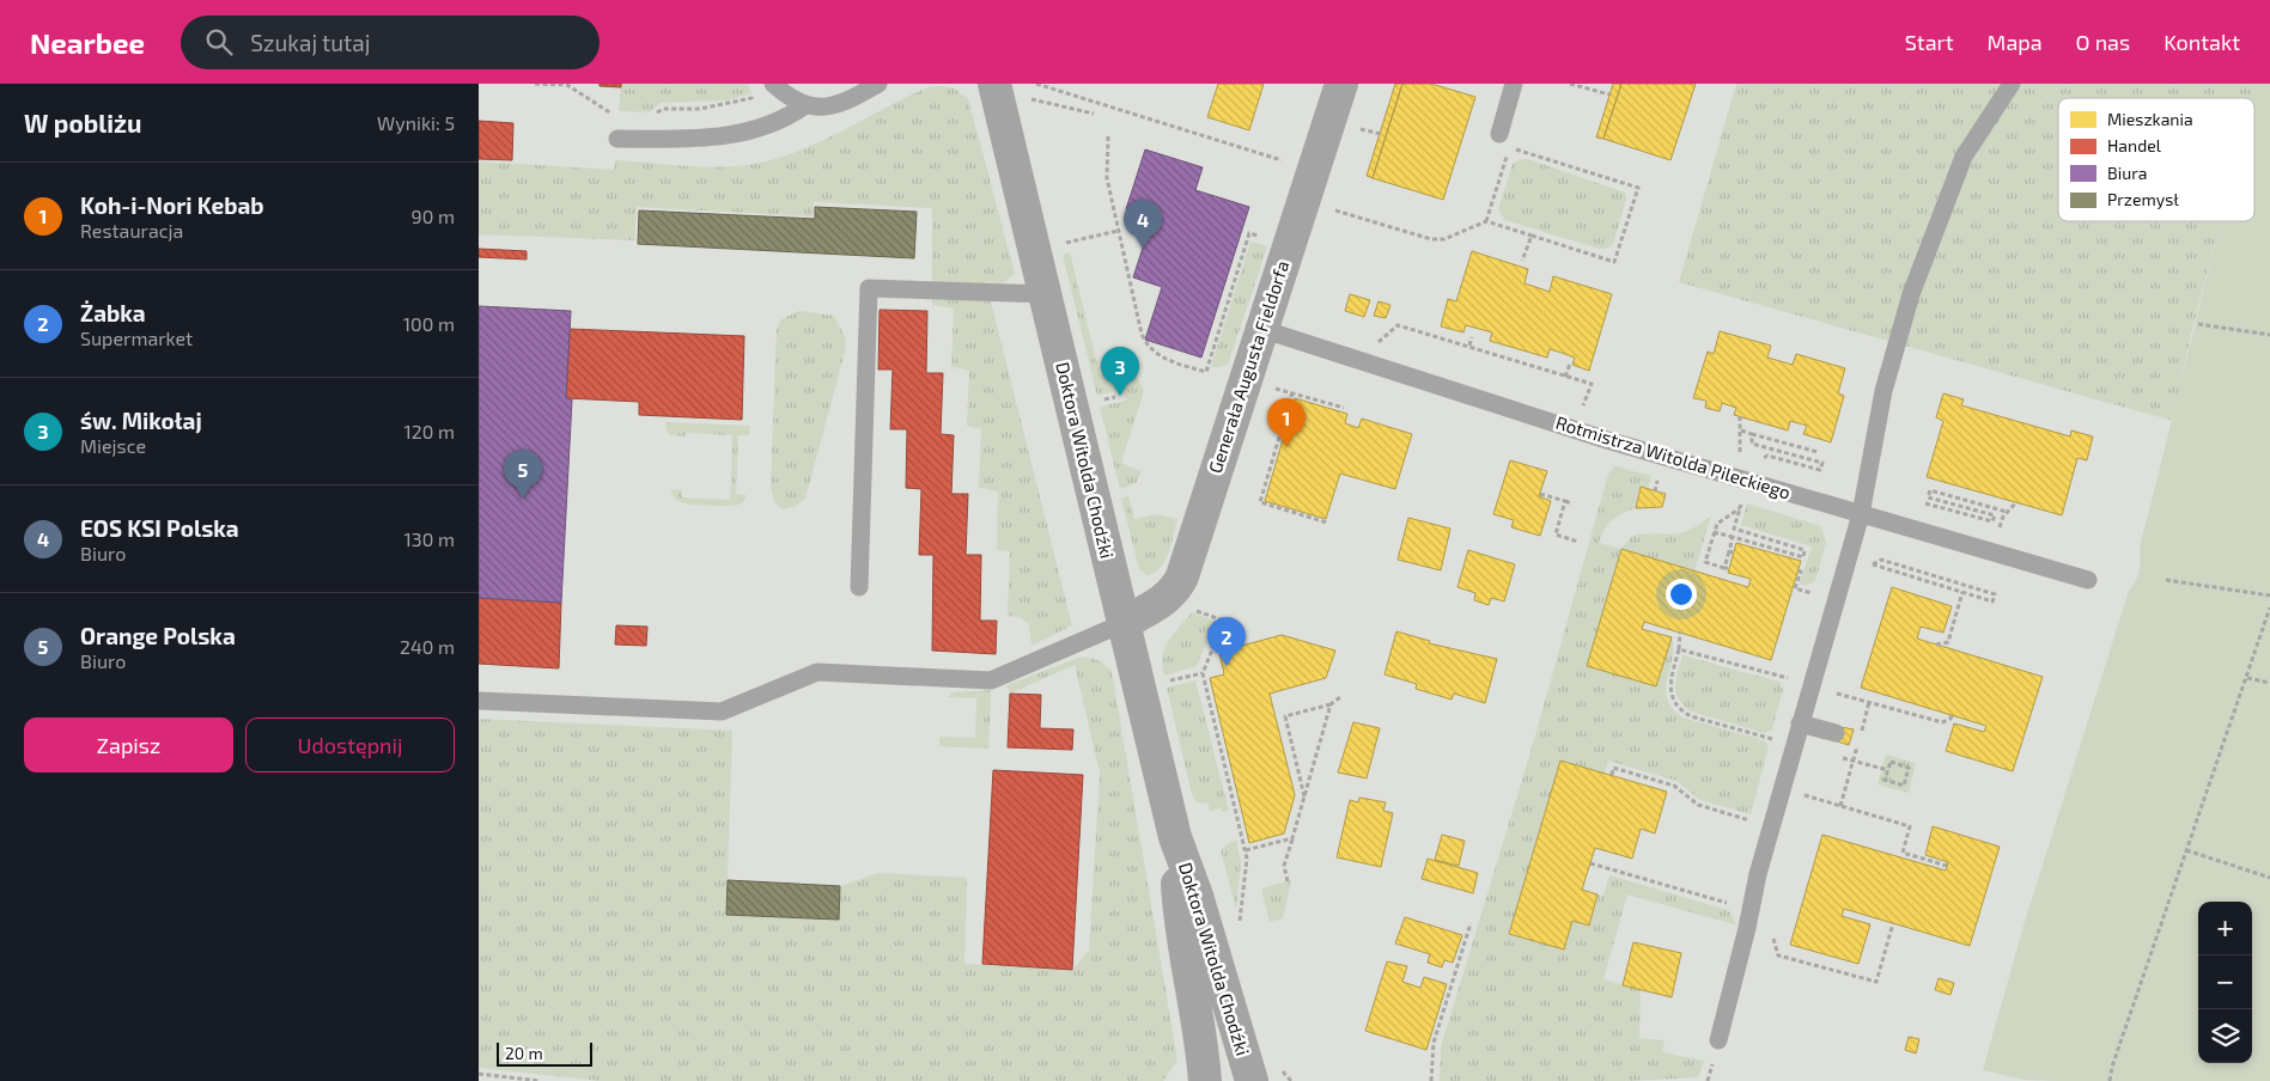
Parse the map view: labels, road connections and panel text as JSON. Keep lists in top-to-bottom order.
{
  "streets": {
    "street": ["Generała Augusta Fieldorfa", "Doktora Witolda Chodźki"],
    "lane": ["Rotmistrza Witolda Pileckiego"]
  },
  "crossings": [
    ["Generała Augusta Fieldorfa", "Rotmistrza Witolda Pileckiego"],
    ["Generała Augusta Fieldorfa", "Doktora Witolda Chodźki"]
  ],
  "legend": [
    "Mieszkania",
    "Handel",
    "Biura",
    "Przemysł"
  ],
  "scale_bar": "20 m",
  "page": {
    "header": "Nearbee",
    "search": "Szukaj tutaj",
    "nav": [
      "Start",
      "Mapa",
      "O nas",
      "Kontakt"
    ],
    "heading": ["W pobliżu", "Wyniki: 5"],
    "list": [
      {
        "mark": "1",
        "name": "Koh-i-Nori Kebab",
        "note": "Restauracja",
        "value": "90 m"
      },
      {
        "mark": "2",
        "name": "Żabka",
        "note": "Supermarket",
        "value": "100 m"
      },
      {
        "mark": "3",
        "name": "św. Mikołaj",
        "note": "Miejsce",
        "value": "120 m"
      },
      {
        "mark": "4",
        "name": "EOS KSI Polska",
        "note": "Biuro",
        "value": "130 m"
      },
      {
        "mark": "5",
        "name": "Orange Polska",
        "note": "Biuro",
        "value": "240 m"
      }
    ],
    "pins": [
      "4",
      "3",
      "1",
      "5",
      "2"
    ],
    "buttons": ["Zapisz", "Udostępnij"],
    "map_buttons": ["+", "−"],
    "scale": "20 m"
  }
}
